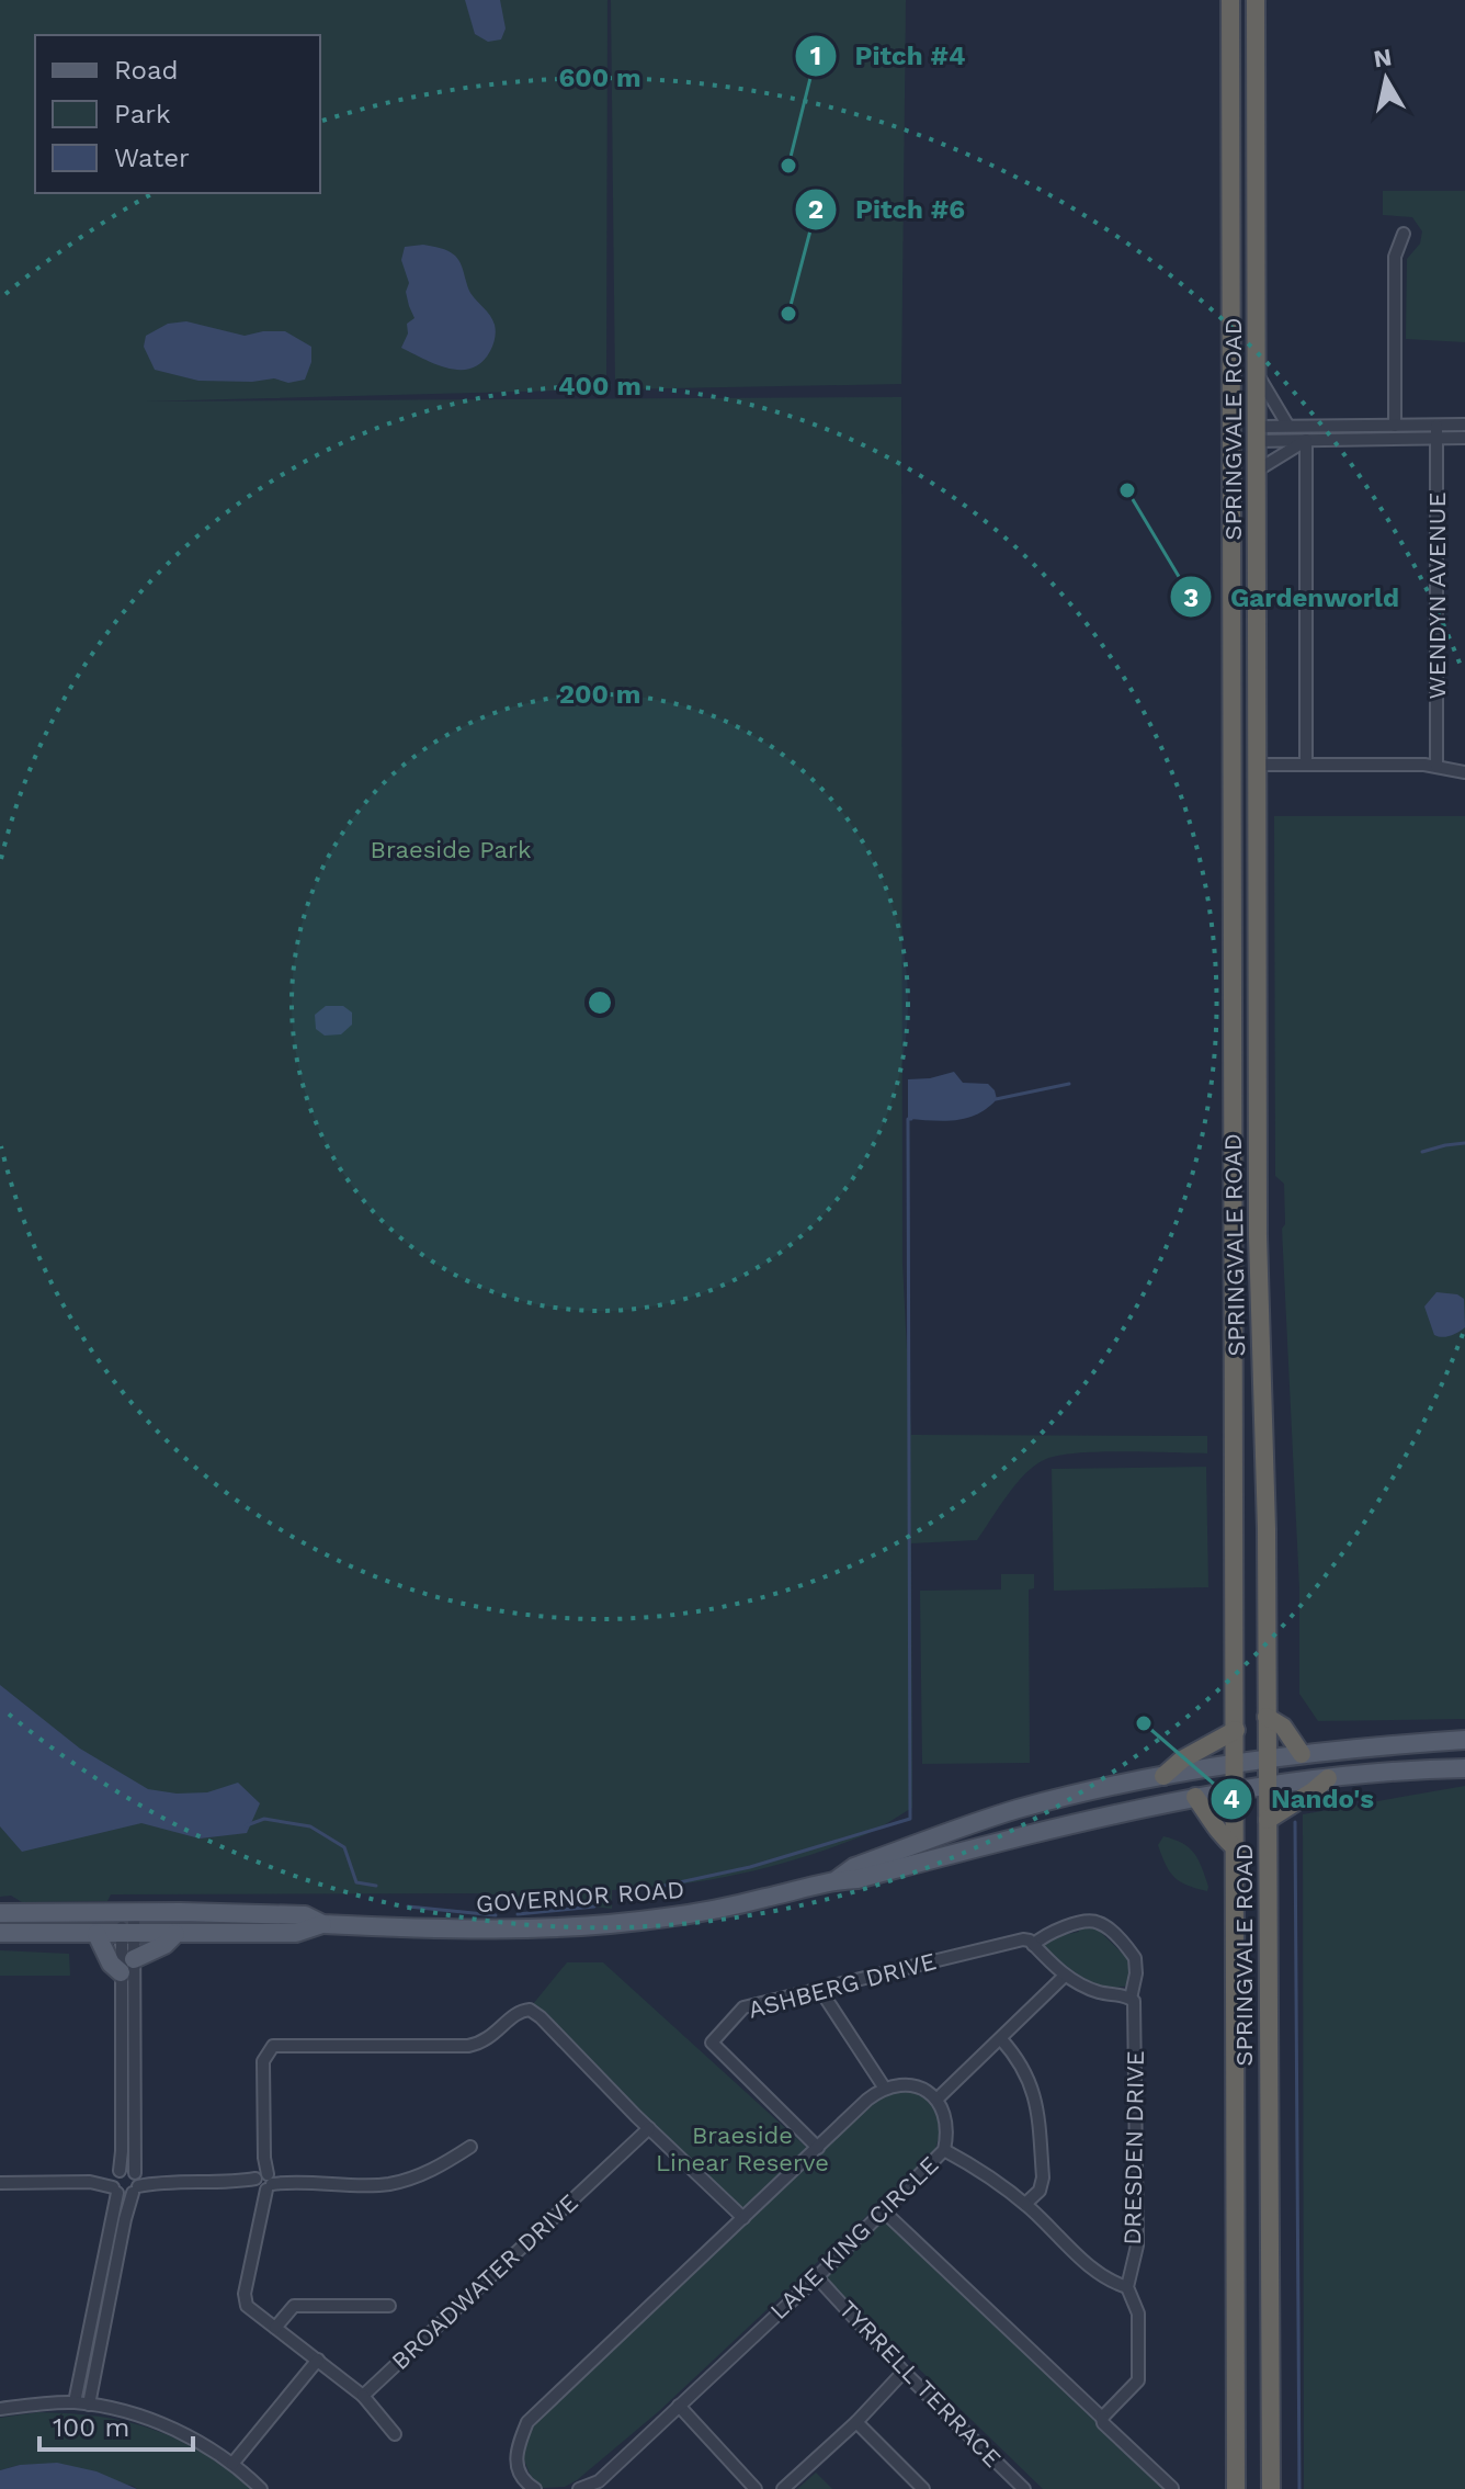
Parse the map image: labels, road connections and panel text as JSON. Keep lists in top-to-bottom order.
{
  "streets": {
    "highway": ["SPRINGVALE ROAD"],
    "main road": ["GOVERNOR ROAD"],
    "street": [
      "WENDYN AVENUE",
      "ASHBERG DRIVE",
      "DRESDEN DRIVE",
      "LAKE KING CIRCLE",
      "BROADWATER DRIVE",
      "TYRRELL TERRACE"
    ]
  },
  "crossings": [
    ["SPRINGVALE ROAD", "GOVERNOR ROAD"],
    ["ASHBERG DRIVE", "DRESDEN DRIVE"],
    ["LAKE KING CIRCLE", "TYRRELL TERRACE"]
  ],
  "parks": ["Braeside Park", "Braeside Linear Reserve"],
  "places": [
    "Pitch #4",
    "Pitch #6",
    "Gardenworld",
    "Nando's"
  ],
  "legend": ["Road", "Park", "Water"],
  "scale_bar": "100 m",
  "north": "top",
  "rings": ["600 m", "400 m", "200 m"]
}
